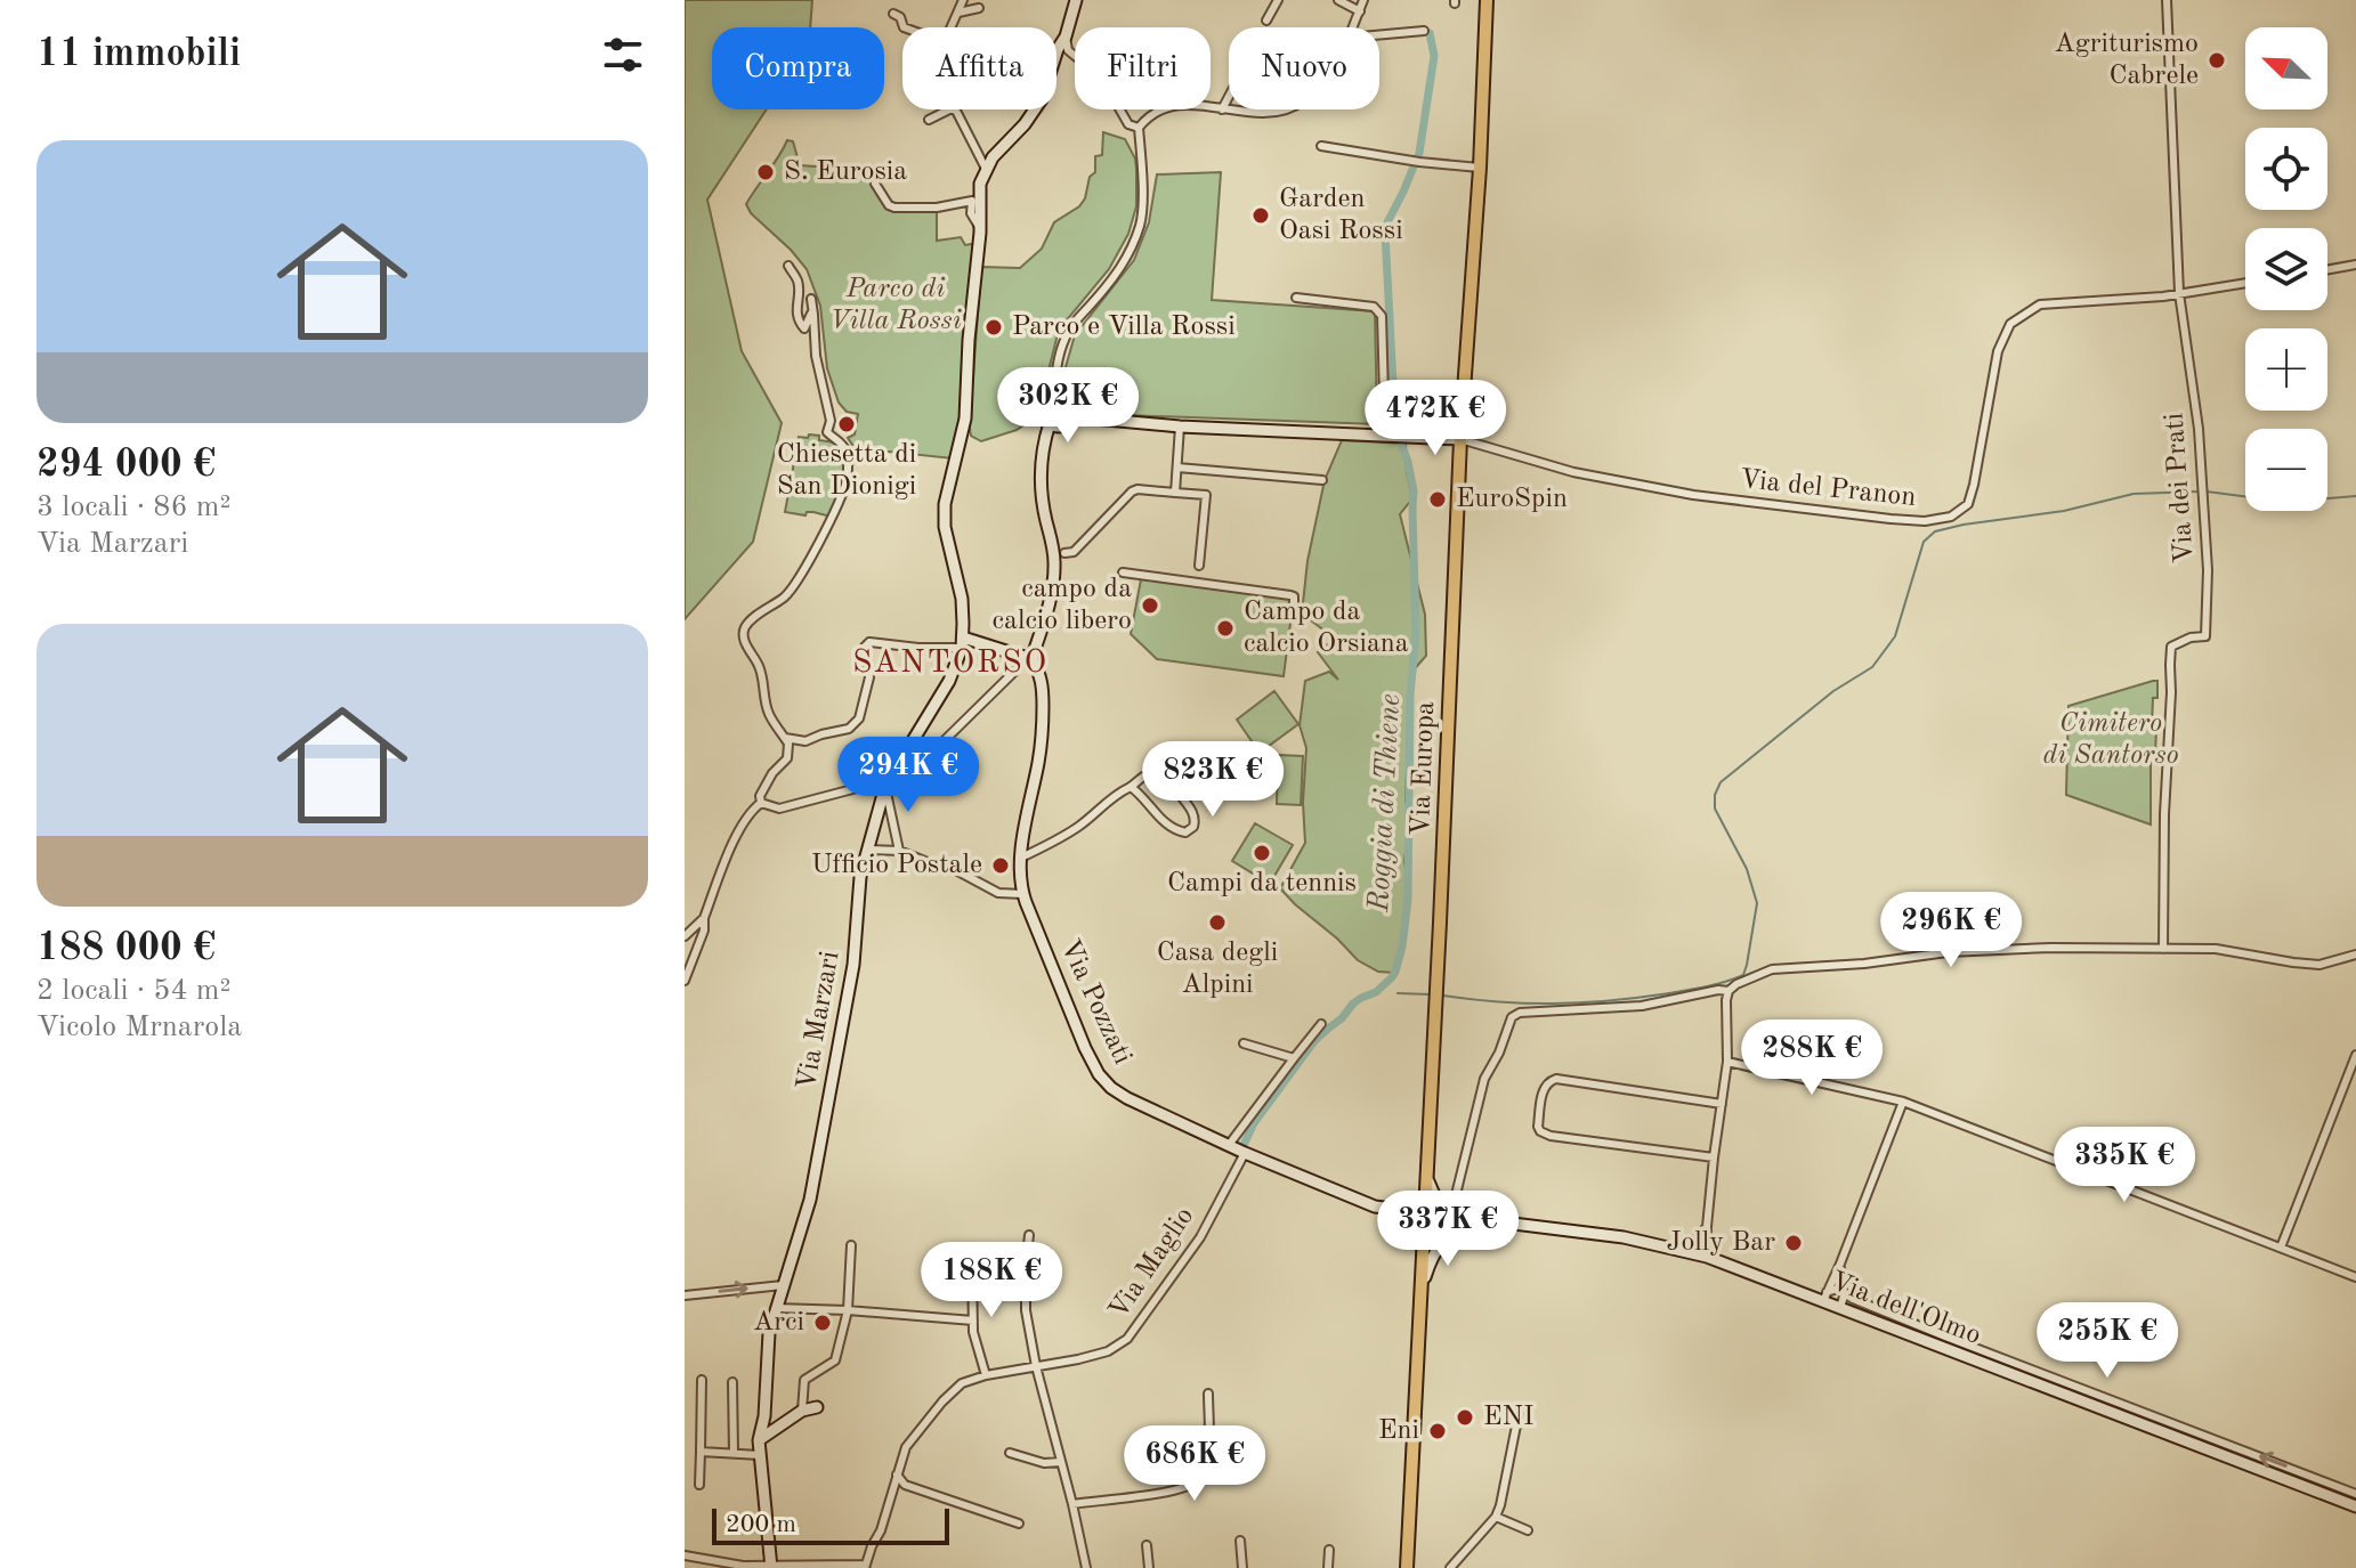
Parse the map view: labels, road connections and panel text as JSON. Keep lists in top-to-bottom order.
{
  "streets": {
    "main road": ["Via Europa"],
    "street": [
      "Via dei Prati",
      "Via del Pranon",
      "Via Pozzati",
      "Via Marzari",
      "Via Maglio",
      "Via dell'Olmo"
    ]
  },
  "crossings": [
    ["Via dei Prati", "Via del Pranon"],
    ["Via del Pranon", "Via Europa"],
    ["Via Europa", "Via Pozzati"],
    ["Via Europa", "Via dell'Olmo"],
    ["Via Pozzati", "Via Maglio"]
  ],
  "districts": ["SANTORSO"],
  "water": ["Roggia di Thiene"],
  "parks": ["Parco di Villa Rossi", "Cimitero di Santorso"],
  "places": [
    "Agriturismo Cabrele",
    "S. Eurosia",
    "Garden Oasi Rossi",
    "Parco e Villa Rossi",
    "Chiesetta di San Dionigi",
    "EuroSpin",
    "campo da calcio libero",
    "Campo da calcio Orsiana",
    "Campi da tennis",
    "Ufficio Postale",
    "Casa degli Alpini",
    "Jolly Bar",
    "Arci",
    "ENI",
    "Eni"
  ],
  "scale_bar": "200 m",
  "north": "top left",
  "page": {
    "heading": "11 immobili",
    "map_buttons": ["+", "−"],
    "chip": [
      "Compra",
      "Affitta",
      "Filtri",
      "Nuovo"
    ],
    "list": [
      {
        "name": "294 000 €",
        "note": "3 locali · 86 m² · Via Marzari"
      },
      {
        "name": "188 000 €",
        "note": "2 locali · 54 m² · Vicolo Mrnarola"
      }
    ],
    "price": [
      "302K €",
      "472K €",
      "294K €",
      "823K €",
      "296K €",
      "288K €",
      "335K €",
      "337K €",
      "188K €",
      "255K €",
      "686K €"
    ],
    "scale": "200 m"
  }
}
